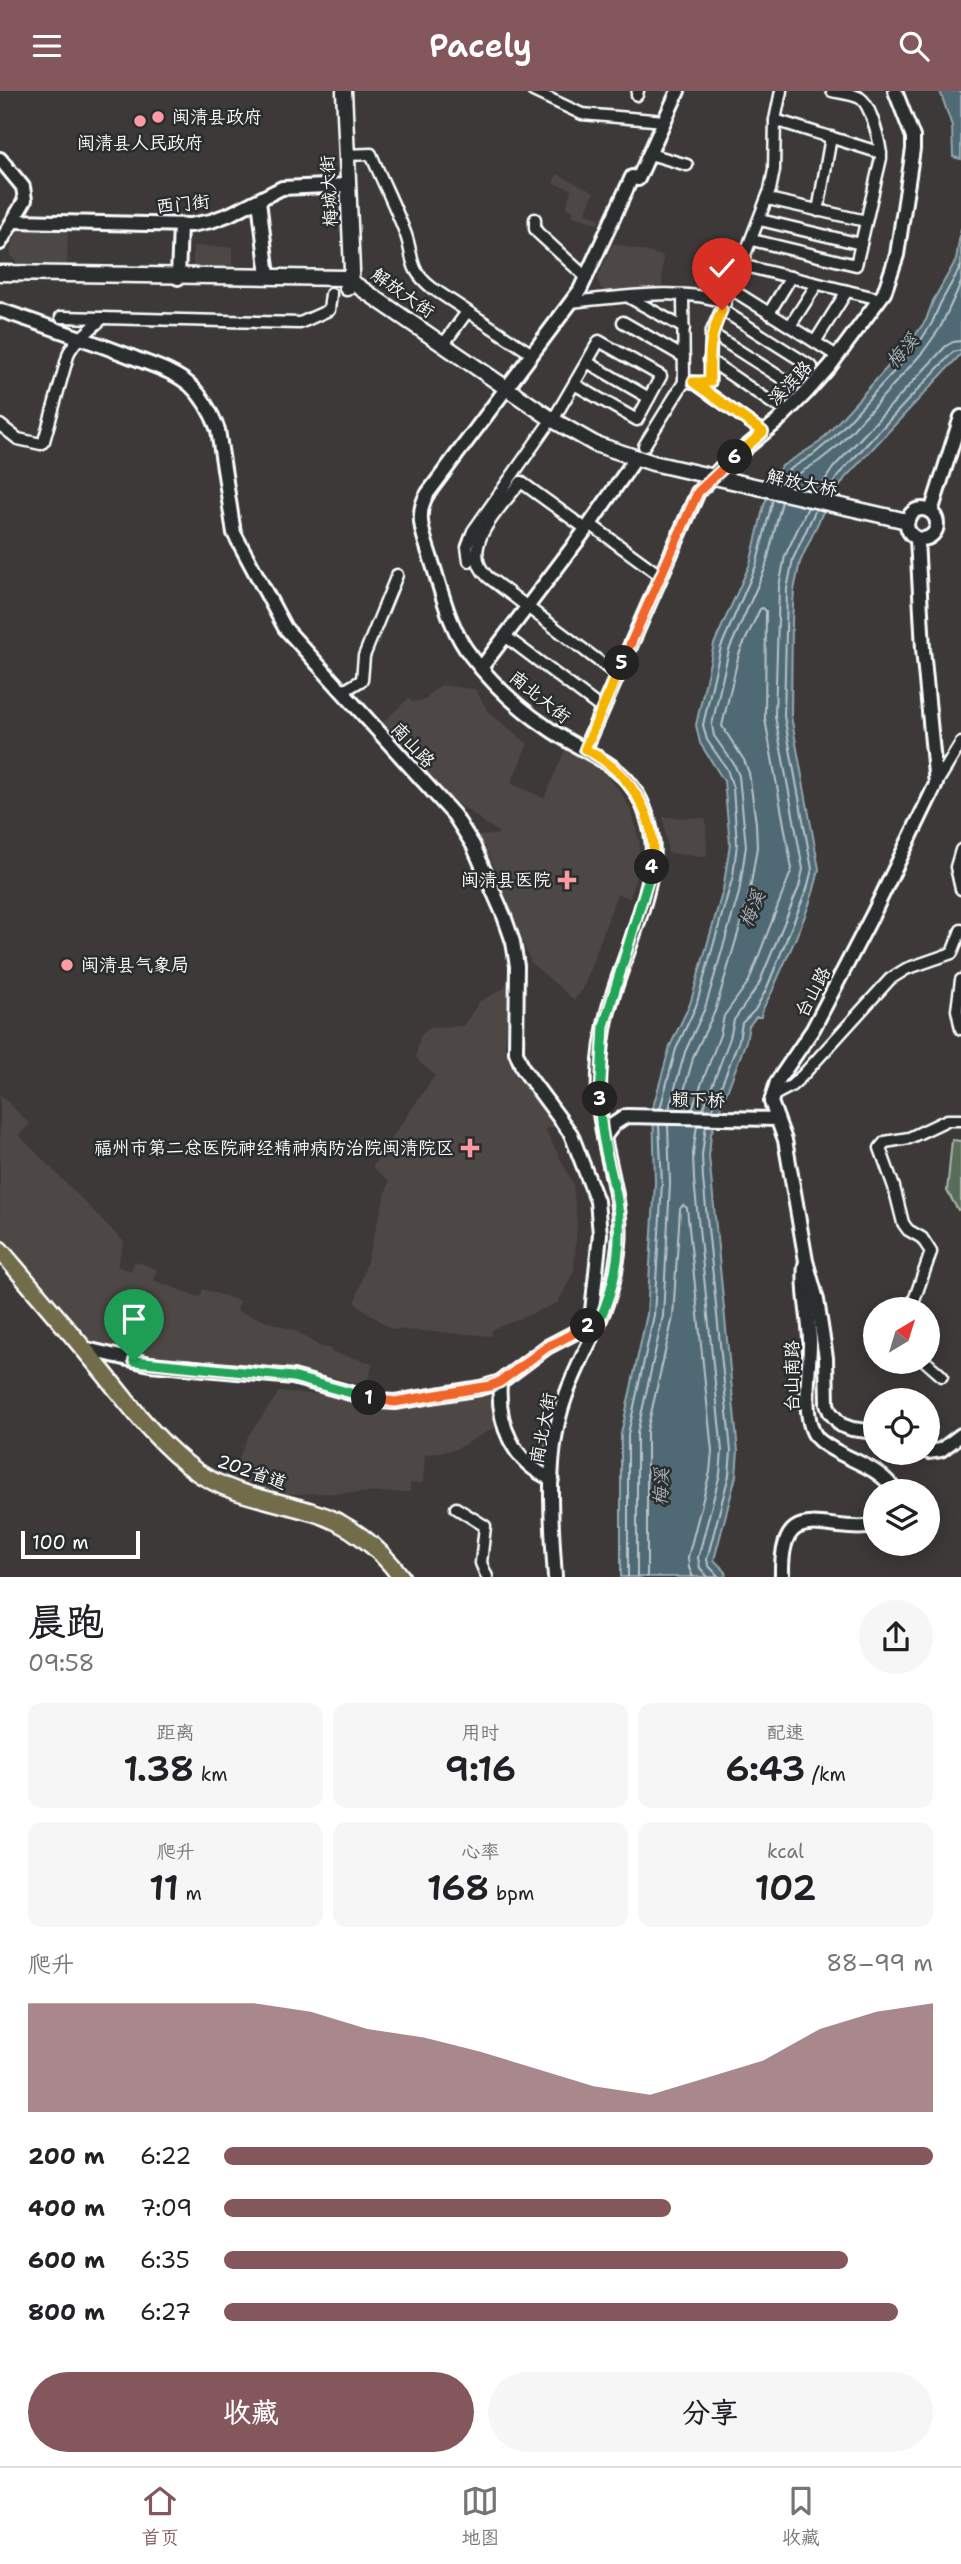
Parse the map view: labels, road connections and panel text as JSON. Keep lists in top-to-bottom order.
{
  "streets": {
    "main road": [
      "梅城大街",
      "解放大街",
      "解放大桥",
      "202省道"
    ],
    "street": [
      "西门街",
      "溪滨路",
      "南北大街",
      "南山路",
      "台山路",
      "赖下桥",
      "台山南路"
    ]
  },
  "crossings": [
    ["梅城大街", "西门街"],
    ["梅城大街", "解放大街"],
    ["解放大街", "溪滨路"],
    ["解放大街", "解放大桥"],
    ["解放大街", "南北大街"],
    ["溪滨路", "南北大街"],
    ["南北大街", "南山路"]
  ],
  "water": ["梅溪"],
  "places": {
    "other": ["闽清县政府", "闽清县人民政府", "闽清县气象局"],
    "health": ["闽清县医院", "福州市第二总医院神经精神病防治院闽清院区"]
  },
  "scale_bar": "100 m",
  "north": "top right",
  "page": {
    "header": "Pacely",
    "pins": [
      "6",
      "5",
      "4",
      "3",
      "2",
      "1"
    ],
    "scale": "100 m",
    "heading": ["晨跑", "09:58"],
    "stats": [
      ["距离", "1.38 km"],
      ["用时", "9:16"],
      ["配速", "6:43 /km"],
      ["爬升", "11 m"],
      ["心率", "168 bpm"],
      ["kcal", "102"]
    ],
    "chart": ["爬升", "88–99 m"],
    "list": [
      {
        "name": "200 m",
        "note": "6:22"
      },
      {
        "name": "400 m",
        "note": "7:09"
      },
      {
        "name": "600 m",
        "note": "6:35"
      },
      {
        "name": "800 m",
        "note": "6:27"
      }
    ],
    "buttons": ["收藏", "分享"],
    "tabs": ["首页", "地图", "收藏"]
  }
}
